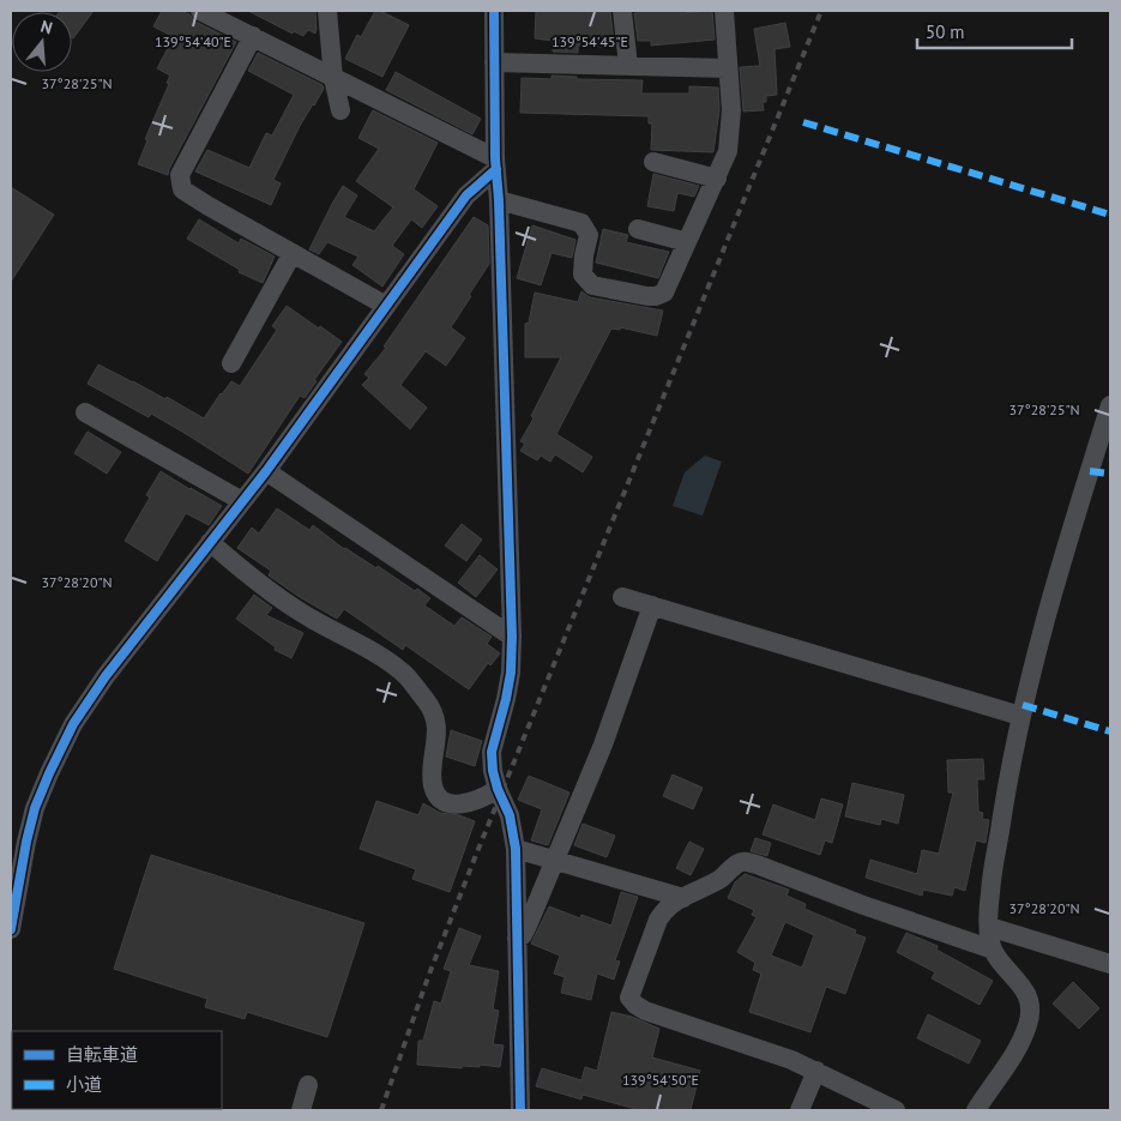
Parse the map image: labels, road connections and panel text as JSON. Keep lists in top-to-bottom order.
{
  "legend": ["自転車道", "小道"],
  "scale_bar": "50 m",
  "north": "top",
  "coordinates": [
    "139°54'40\"E",
    "139°54'45\"E",
    "37°28'25\"N",
    "37°28'20\"N",
    "139°54'50\"E"
  ]
}
